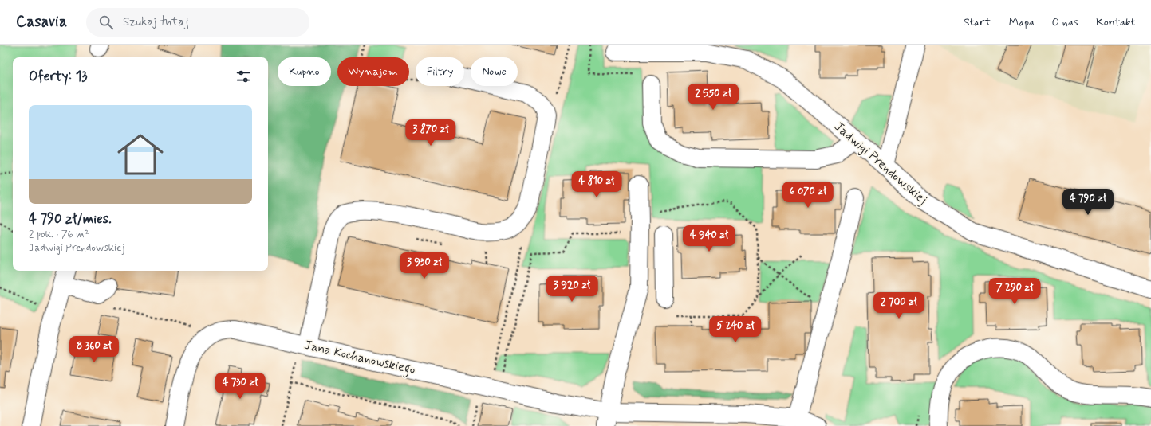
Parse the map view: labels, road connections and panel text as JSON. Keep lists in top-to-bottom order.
{
  "streets": {
    "street": ["Jadwigi Prendowskiej", "Jana Kochanowskiego"]
  },
  "page": {
    "header": "Casavia",
    "search": "Szukaj tutaj",
    "nav": [
      "Start",
      "Mapa",
      "O nas",
      "Kontakt"
    ],
    "chip": [
      "Kupno",
      "Wynajem",
      "Filtry",
      "Nowe"
    ],
    "heading": "Oferty: 13",
    "price": [
      "2 550 zł",
      "3 870 zł",
      "4 810 zł",
      "6 070 zł",
      "4 790 zł",
      "4 940 zł",
      "3 930 zł",
      "3 920 zł",
      "7 290 zł",
      "2 700 zł",
      "5 240 zł",
      "8 360 zł",
      "4 730 zł"
    ],
    "list": [
      {
        "name": "4 790 zł/mies.",
        "note": "2 pok. · 76 m² · Jadwigi Prendowskiej"
      }
    ]
  }
}
